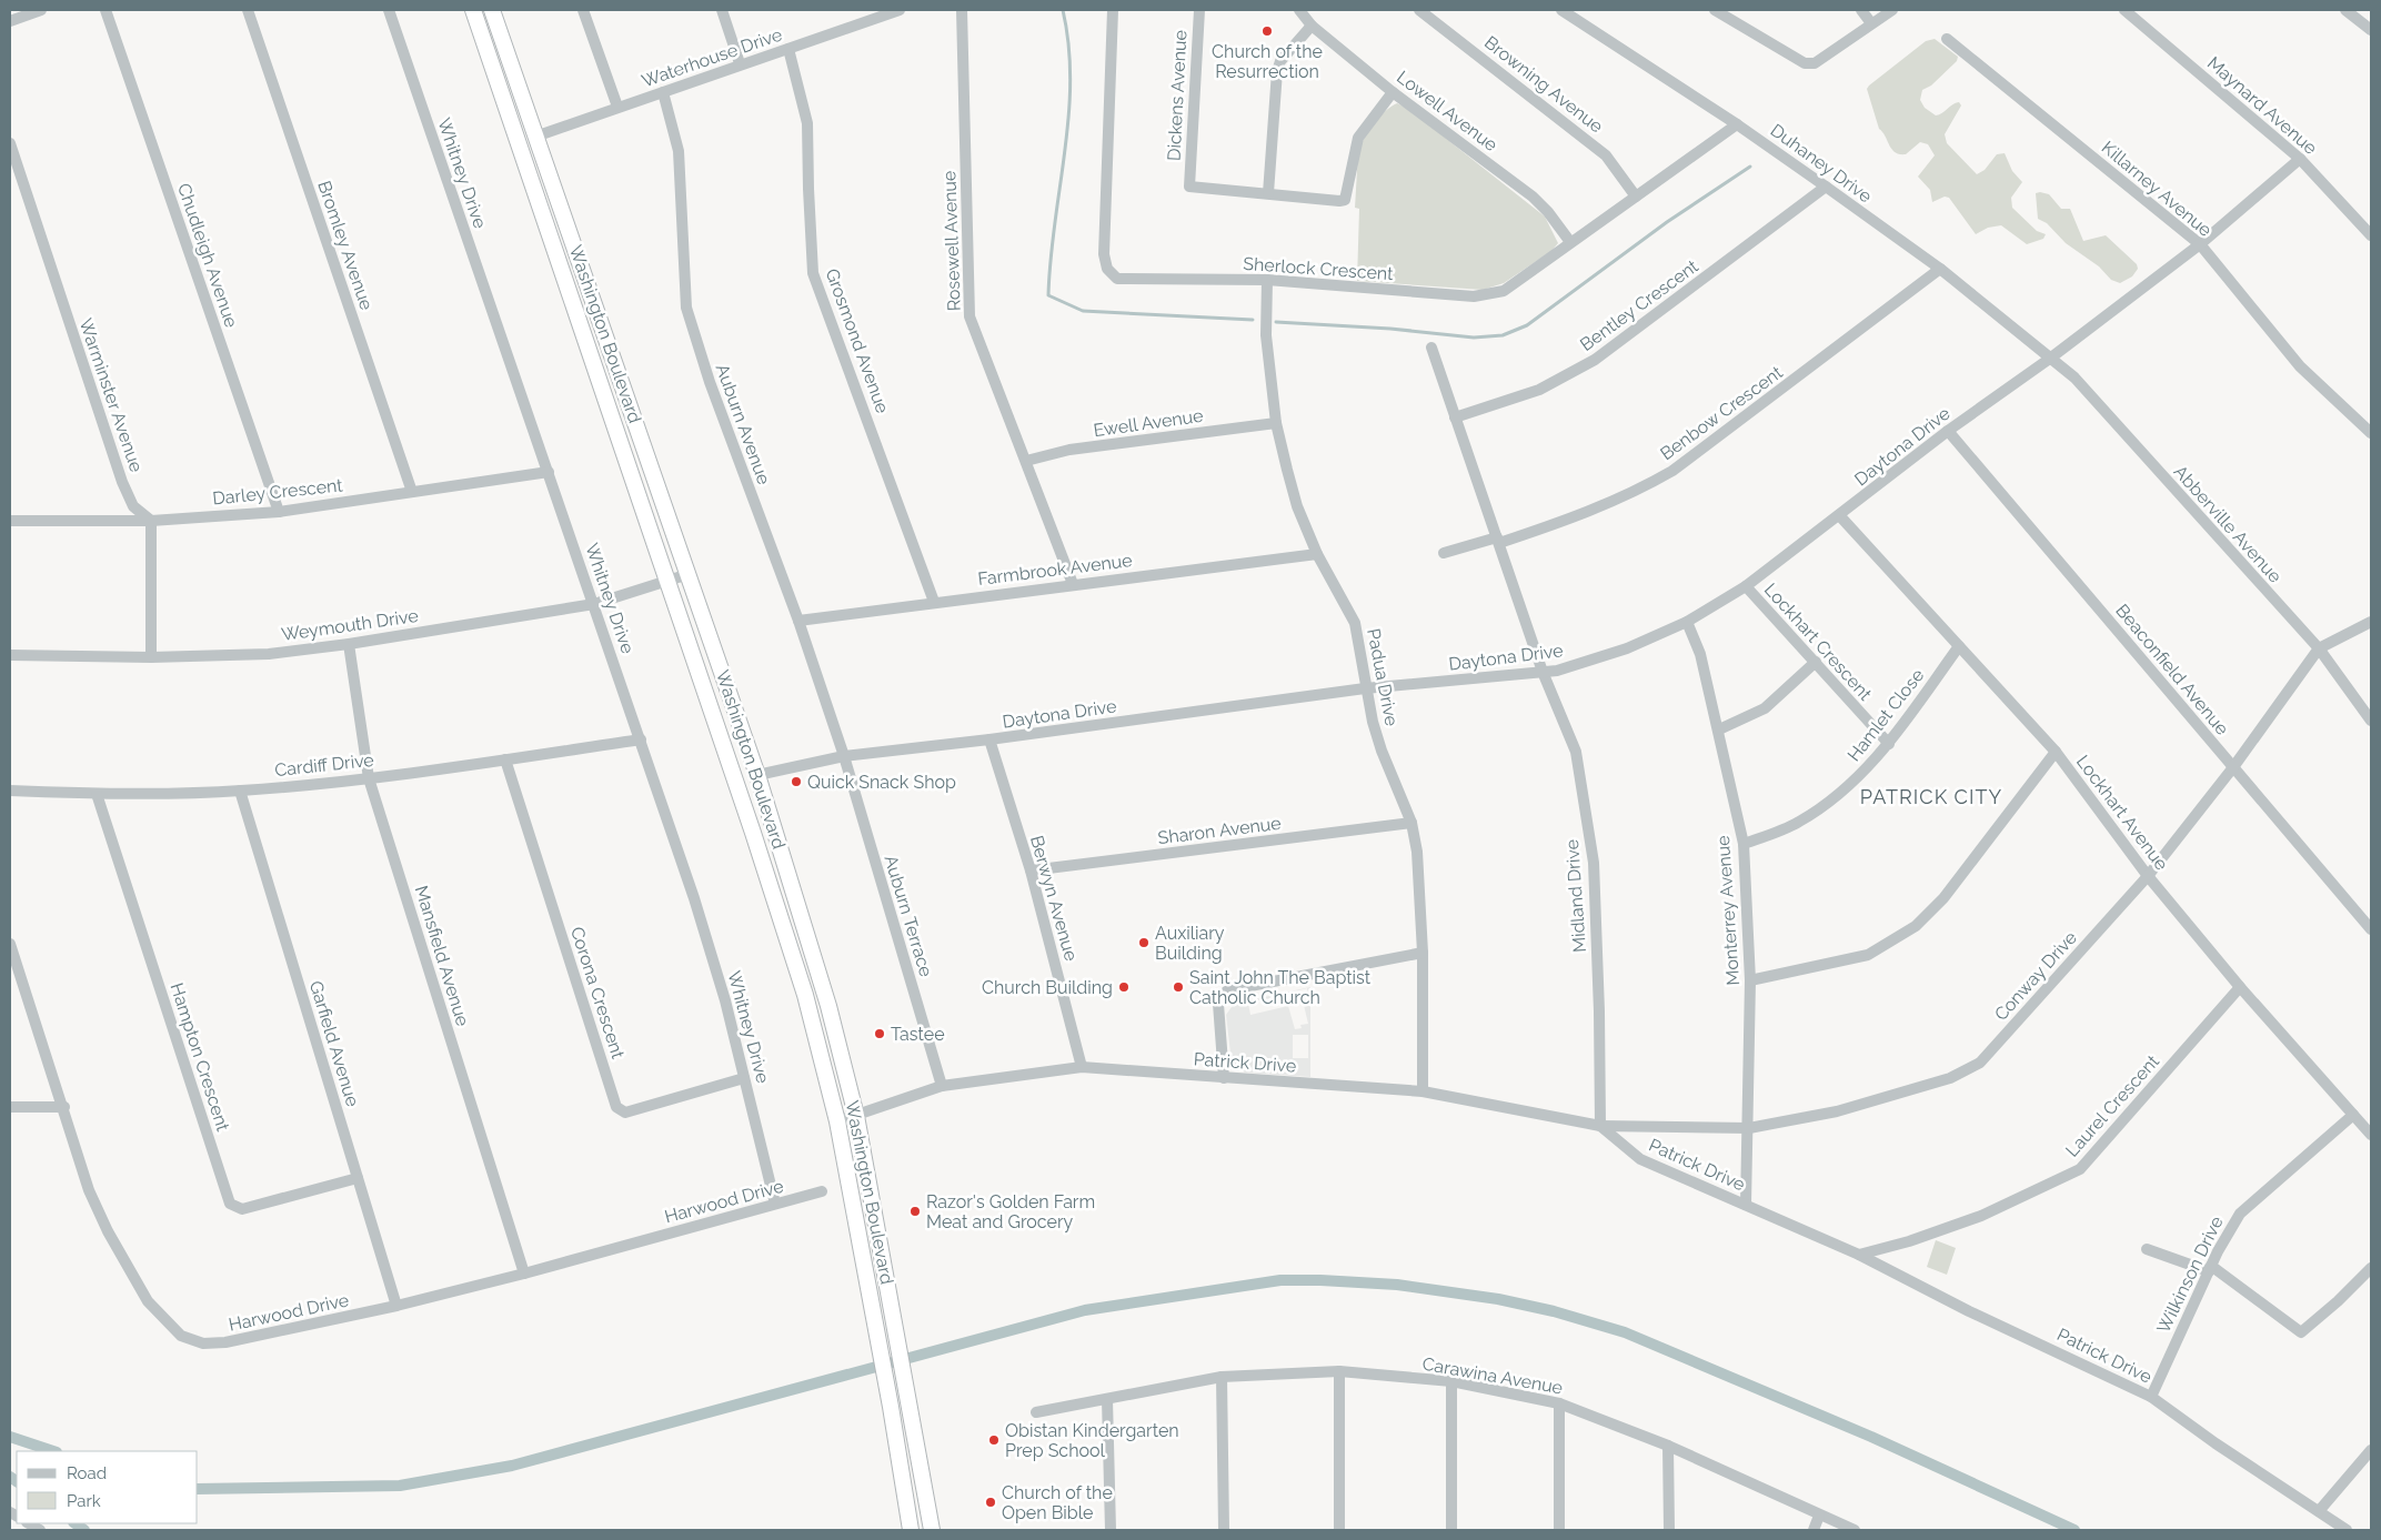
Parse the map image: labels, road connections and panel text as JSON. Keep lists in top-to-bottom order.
{
  "streets": {
    "highway": ["Washington Boulevard"],
    "street": [
      "Waterhouse Drive",
      "Browning Avenue",
      "Dickens Avenue",
      "Maynard Avenue",
      "Lowell Avenue",
      "Duhaney Drive",
      "Whitney Drive",
      "Killarney Avenue",
      "Rosewell Avenue",
      "Bromley Avenue",
      "Chudleigh Avenue",
      "Sherlock Crescent",
      "Bentley Crescent",
      "Grosmond Avenue",
      "Warminster Avenue",
      "Benbow Crescent",
      "Ewell Avenue",
      "Auburn Avenue",
      "Daytona Drive",
      "Darley Crescent",
      "Abberville Avenue",
      "Farmbrook Avenue",
      "Weymouth Drive",
      "Lockhart Crescent",
      "Beaconfield Avenue",
      "Padua Drive",
      "Hamlet Close",
      "Cardiff Drive",
      "Lockhart Avenue",
      "Sharon Avenue",
      "Midland Drive",
      "Berwyn Avenue",
      "Monterrey Avenue",
      "Auburn Terrace",
      "Mansfield Avenue",
      "Conway Drive",
      "Corona Crescent",
      "Garfield Avenue",
      "Hampton Crescent",
      "Patrick Drive",
      "Laurel Crescent",
      "Harwood Drive",
      "Wilkinson Drive",
      "Carawina Avenue"
    ]
  },
  "crossings": [
    ["Waterhouse Drive", "Washington Boulevard"],
    ["Waterhouse Drive", "Grosmond Avenue"],
    ["Waterhouse Drive", "Auburn Avenue"],
    ["Browning Avenue", "Sherlock Crescent"],
    ["Maynard Avenue", "Daytona Drive"],
    ["Lowell Avenue", "Sherlock Crescent"],
    ["Duhaney Drive", "Sherlock Crescent"],
    ["Duhaney Drive", "Bentley Crescent"],
    ["Duhaney Drive", "Benbow Crescent"],
    ["Duhaney Drive", "Daytona Drive"],
    ["Duhaney Drive", "Abberville Avenue"],
    ["Whitney Drive", "Darley Crescent"],
    ["Whitney Drive", "Weymouth Drive"],
    ["Whitney Drive", "Cardiff Drive"],
    ["Whitney Drive", "Corona Crescent"],
    ["Whitney Drive", "Harwood Drive"],
    ["Killarney Avenue", "Daytona Drive"],
    ["Rosewell Avenue", "Ewell Avenue"],
    ["Rosewell Avenue", "Farmbrook Avenue"],
    ["Bromley Avenue", "Darley Crescent"],
    ["Chudleigh Avenue", "Darley Crescent"],
    ["Sherlock Crescent", "Padua Drive"],
    ["Bentley Crescent", "Midland Drive"],
    ["Washington Boulevard", "Daytona Drive"],
    ["Washington Boulevard", "Weymouth Drive"],
    ["Washington Boulevard", "Patrick Drive"],
    ["Grosmond Avenue", "Farmbrook Avenue"],
    ["Warminster Avenue", "Darley Crescent"],
    ["Benbow Crescent", "Midland Drive"],
    ["Ewell Avenue", "Padua Drive"],
    ["Auburn Avenue", "Daytona Drive"],
    ["Auburn Avenue", "Farmbrook Avenue"],
    ["Auburn Avenue", "Auburn Terrace"],
    ["Daytona Drive", "Abberville Avenue"],
    ["Daytona Drive", "Lockhart Crescent"],
    ["Daytona Drive", "Beaconfield Avenue"],
    ["Daytona Drive", "Padua Drive"],
    ["Daytona Drive", "Lockhart Avenue"],
    ["Daytona Drive", "Midland Drive"],
    ["Daytona Drive", "Berwyn Avenue"],
    ["Daytona Drive", "Monterrey Avenue"],
    ["Daytona Drive", "Auburn Terrace"],
    ["Abberville Avenue", "Conway Drive"],
    ["Farmbrook Avenue", "Padua Drive"],
    ["Weymouth Drive", "Mansfield Avenue"],
    ["Lockhart Crescent", "Hamlet Close"],
    ["Beaconfield Avenue", "Conway Drive"],
    ["Padua Drive", "Sharon Avenue"],
    ["Padua Drive", "Patrick Drive"],
    ["Hamlet Close", "Lockhart Avenue"],
    ["Hamlet Close", "Monterrey Avenue"],
    ["Cardiff Drive", "Mansfield Avenue"],
    ["Cardiff Drive", "Corona Crescent"],
    ["Cardiff Drive", "Garfield Avenue"],
    ["Cardiff Drive", "Hampton Crescent"],
    ["Lockhart Avenue", "Conway Drive"],
    ["Lockhart Avenue", "Laurel Crescent"],
    ["Lockhart Avenue", "Wilkinson Drive"],
    ["Sharon Avenue", "Berwyn Avenue"],
    ["Midland Drive", "Conway Drive"],
    ["Midland Drive", "Patrick Drive"],
    ["Berwyn Avenue", "Patrick Drive"],
    ["Monterrey Avenue", "Conway Drive"],
    ["Monterrey Avenue", "Patrick Drive"],
    ["Auburn Terrace", "Patrick Drive"],
    ["Mansfield Avenue", "Harwood Drive"],
    ["Conway Drive", "Patrick Drive"],
    ["Garfield Avenue", "Hampton Crescent"],
    ["Garfield Avenue", "Harwood Drive"],
    ["Patrick Drive", "Laurel Crescent"],
    ["Patrick Drive", "Wilkinson Drive"]
  ],
  "districts": ["PATRICK CITY"],
  "places": [
    "Church of the Resurrection",
    "Quick Snack Shop",
    "Auxiliary Building",
    "Church Building",
    "Saint John The Baptist Catholic Church",
    "Tastee",
    "Razor's Golden Farm Meat and Grocery",
    "Obistan Kindergarten Prep School",
    "Church of the Open Bible"
  ],
  "legend": ["Road", "Park"]
}
